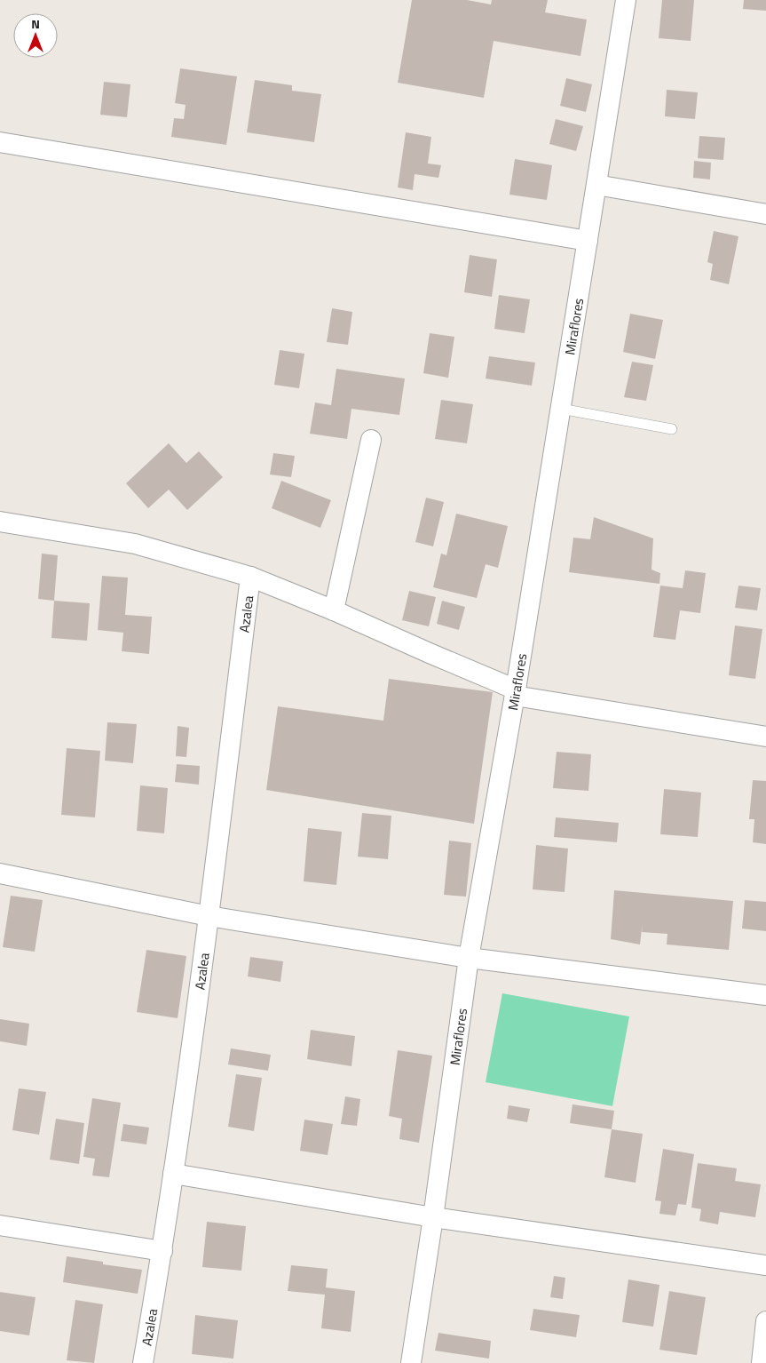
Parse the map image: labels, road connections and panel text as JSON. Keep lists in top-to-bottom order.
{
  "streets": {
    "street": ["Miraflores", "Azalea"]
  },
  "north": "top"
}
